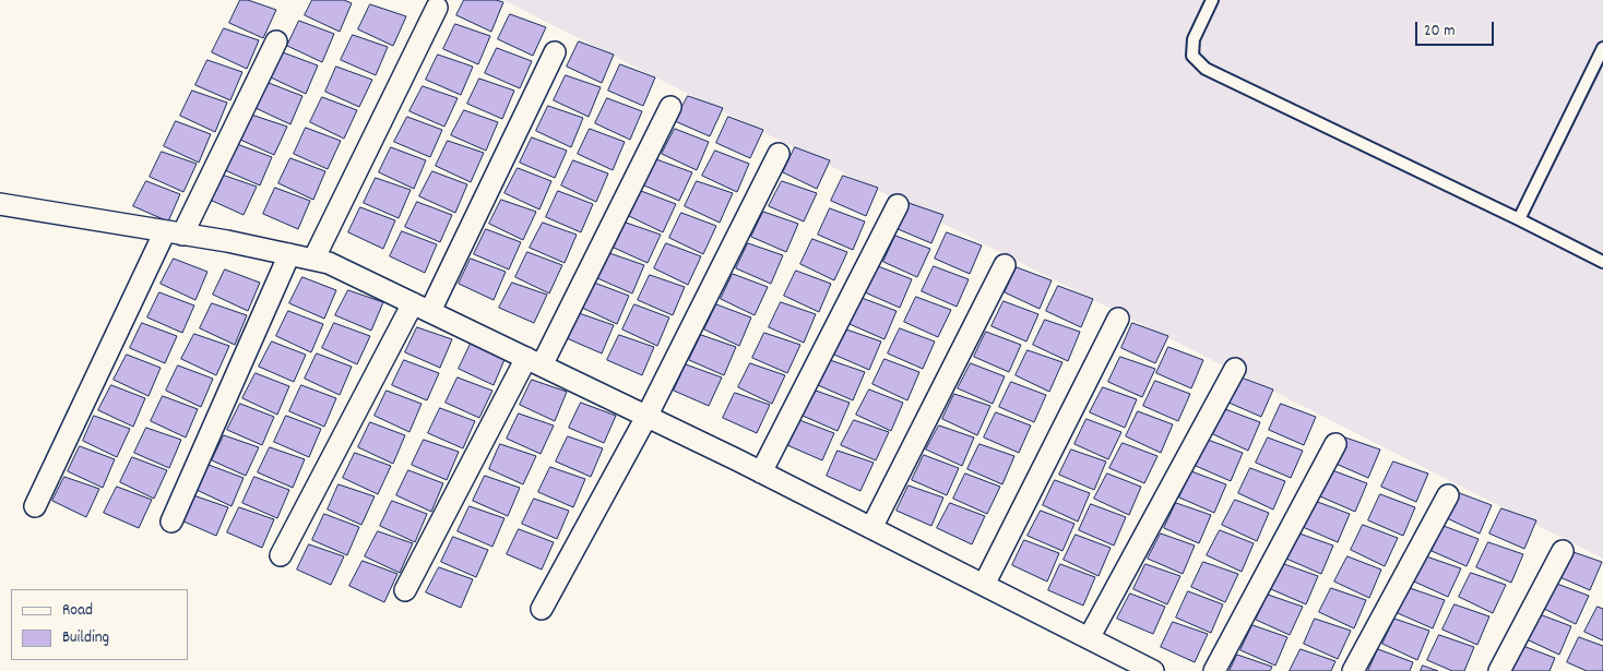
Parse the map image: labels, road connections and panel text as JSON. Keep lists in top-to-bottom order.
{
  "legend": ["Road", "Building"],
  "scale_bar": "20 m"
}
